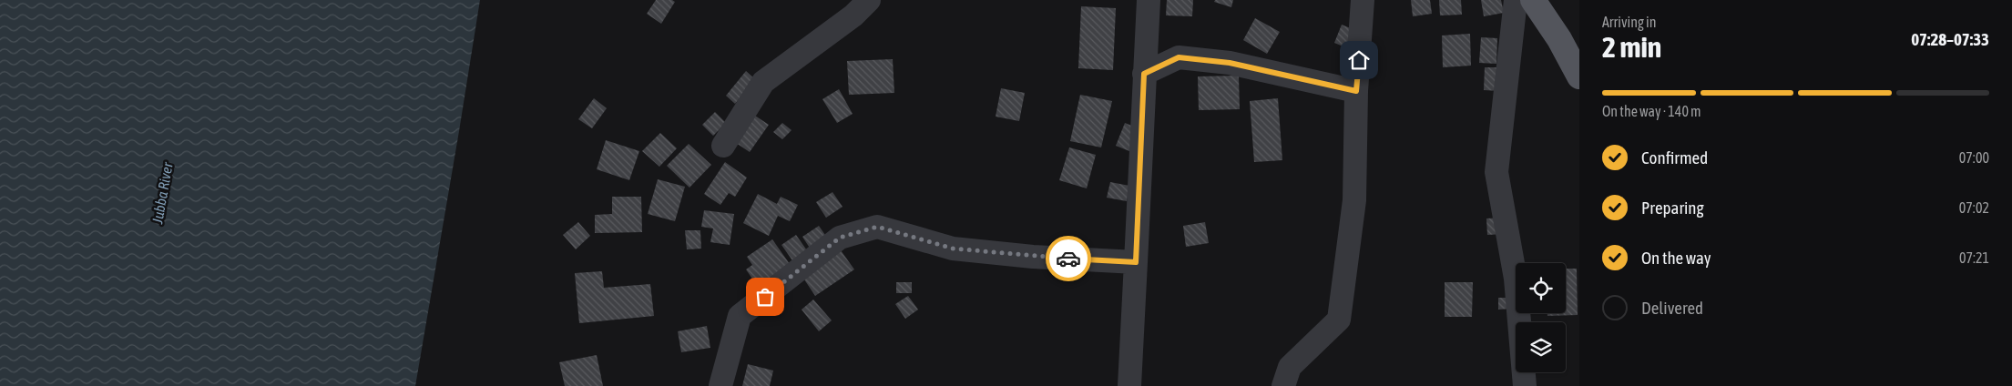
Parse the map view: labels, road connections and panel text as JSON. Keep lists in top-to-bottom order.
{
  "water": ["Jubba River"],
  "page": {
    "heading": ["2 min", "Arriving in", "07:28–07:33"],
    "bar": "On the way · 140 m",
    "list": [
      ["Confirmed", "07:00"],
      ["Preparing", "07:02"],
      ["On the way", "07:21"],
      "Delivered"
    ]
  }
}
